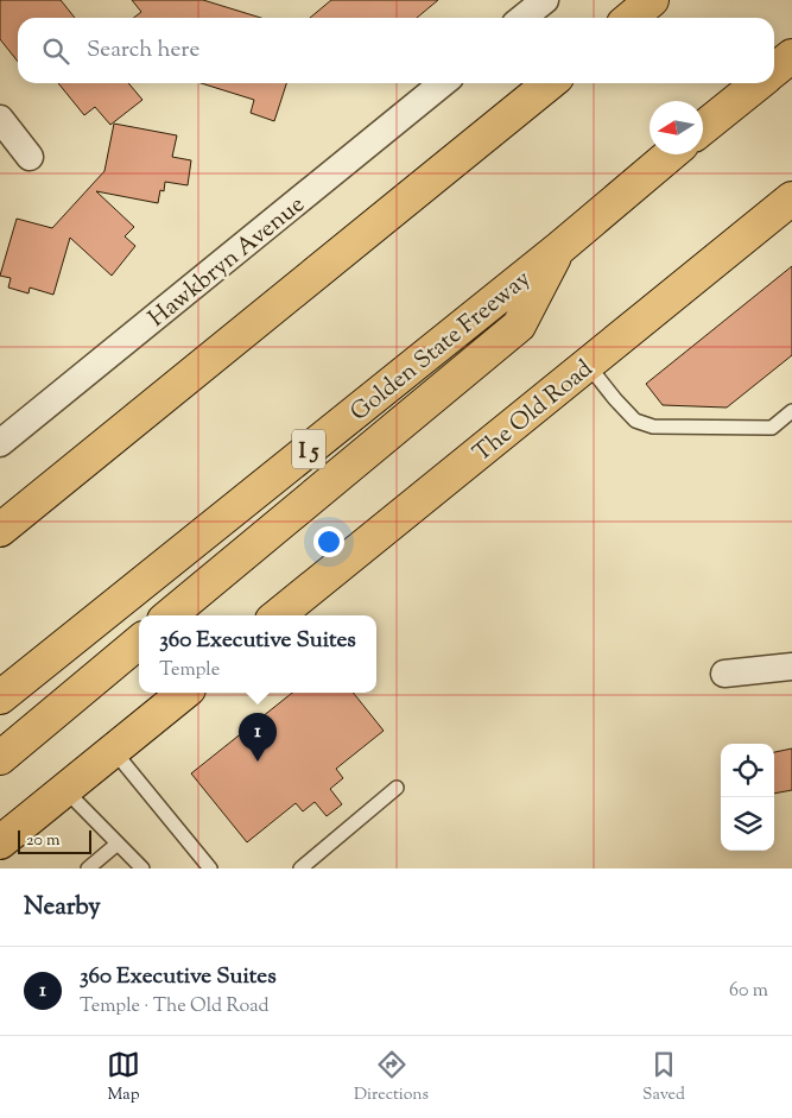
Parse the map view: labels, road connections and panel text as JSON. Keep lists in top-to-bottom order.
{
  "streets": {
    "main road": ["Golden State Freeway", "The Old Road", "I 5"],
    "street": ["Hawkbryn Avenue"]
  },
  "scale_bar": "20 m",
  "north": "left",
  "page": {
    "search": "Search here",
    "popup": ["360 Executive Suites", "Temple"],
    "pins": "1",
    "scale": "20 m",
    "heading": "Nearby",
    "list": [
      {
        "mark": "1",
        "name": "360 Executive Suites",
        "note": "Temple · The Old Road",
        "value": "60 m"
      }
    ],
    "nav": ["Map", "Directions", "Saved"]
  }
}
